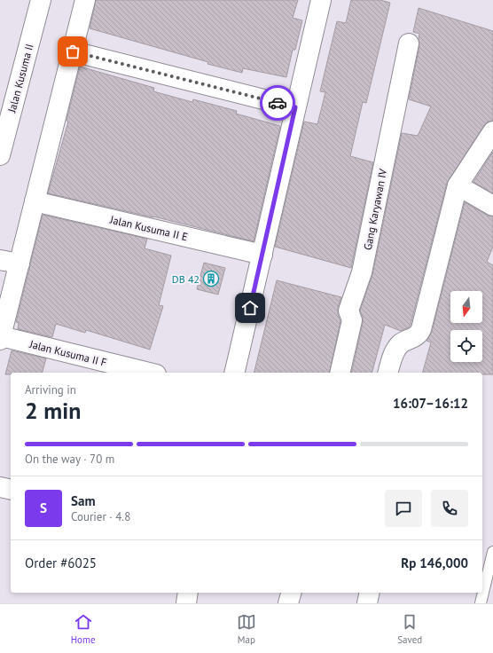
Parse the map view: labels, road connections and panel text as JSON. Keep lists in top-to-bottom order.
{
  "streets": {
    "street": [
      "Jalan Kusuma II",
      "Gang Karyawan IV",
      "Jalan Kusuma II E",
      "Jalan Kusuma II F"
    ]
  },
  "places": {
    "building": ["DB 42"]
  },
  "north": "bottom",
  "page": {
    "heading": ["2 min", "Arriving in", "16:07–16:12"],
    "panel": [
      "Sam",
      "Courier · 4.8",
      "Order #6025",
      "Rp 146,000"
    ],
    "bar": "On the way · 70 m",
    "round": "S",
    "tabs": ["Home", "Map", "Saved"]
  }
}
